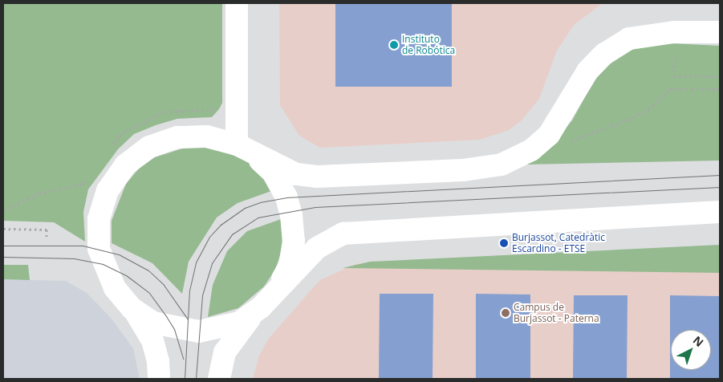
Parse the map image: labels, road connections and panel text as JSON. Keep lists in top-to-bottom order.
{
  "places": ["Instituto de Robótica", "Burjassot, Catedràtic Escardino - ETSE", "Campus de Burjassot - Paterna"],
  "north": "top right"
}
